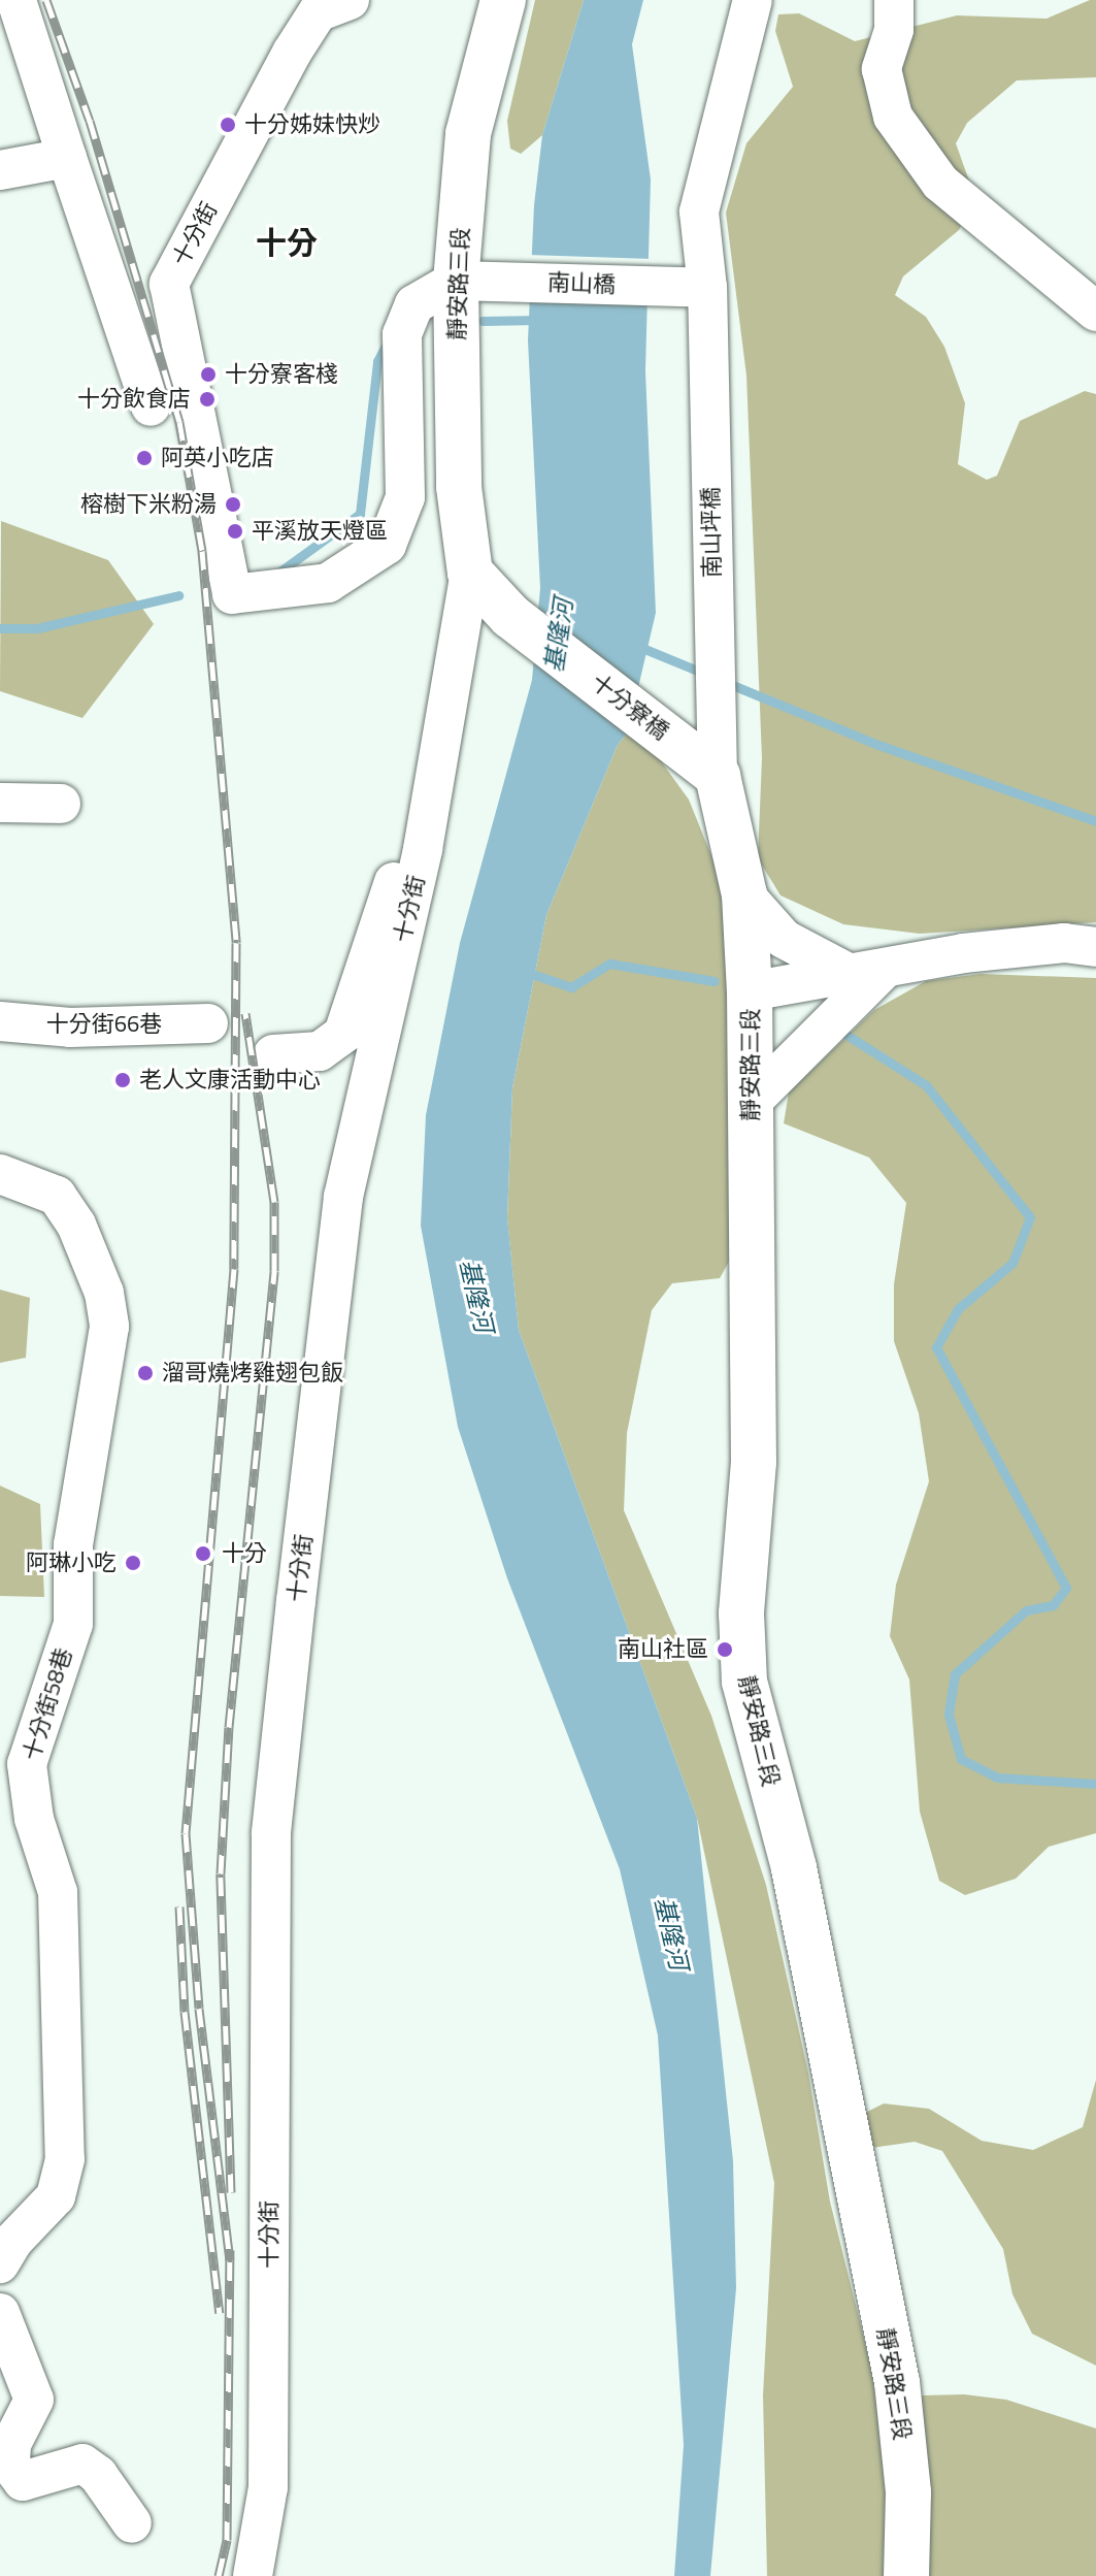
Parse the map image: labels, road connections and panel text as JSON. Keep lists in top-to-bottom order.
{
  "streets": {
    "main road": ["靜安路三段", "十分寮橋"],
    "street": [
      "十分街",
      "南山橋",
      "南山坪橋",
      "十分街66巷",
      "十分街58巷"
    ]
  },
  "crossings": [
    ["十分街", "靜安路三段"],
    ["十分街", "南山橋"],
    ["十分街", "十分寮橋"],
    ["靜安路三段", "南山橋"],
    ["靜安路三段", "南山坪橋"],
    ["靜安路三段", "十分寮橋"],
    ["南山橋", "南山坪橋"],
    ["南山坪橋", "十分寮橋"]
  ],
  "districts": ["十分"],
  "water": ["基隆河"],
  "places": [
    "十分姊妹快炒",
    "十分寮客棧",
    "十分飲食店",
    "阿英小吃店",
    "榕樹下米粉湯",
    "平溪放天燈區",
    "老人文康活動中心",
    "溜哥燒烤雞翅包飯",
    "十分",
    "阿琳小吃",
    "南山社區"
  ]
}
